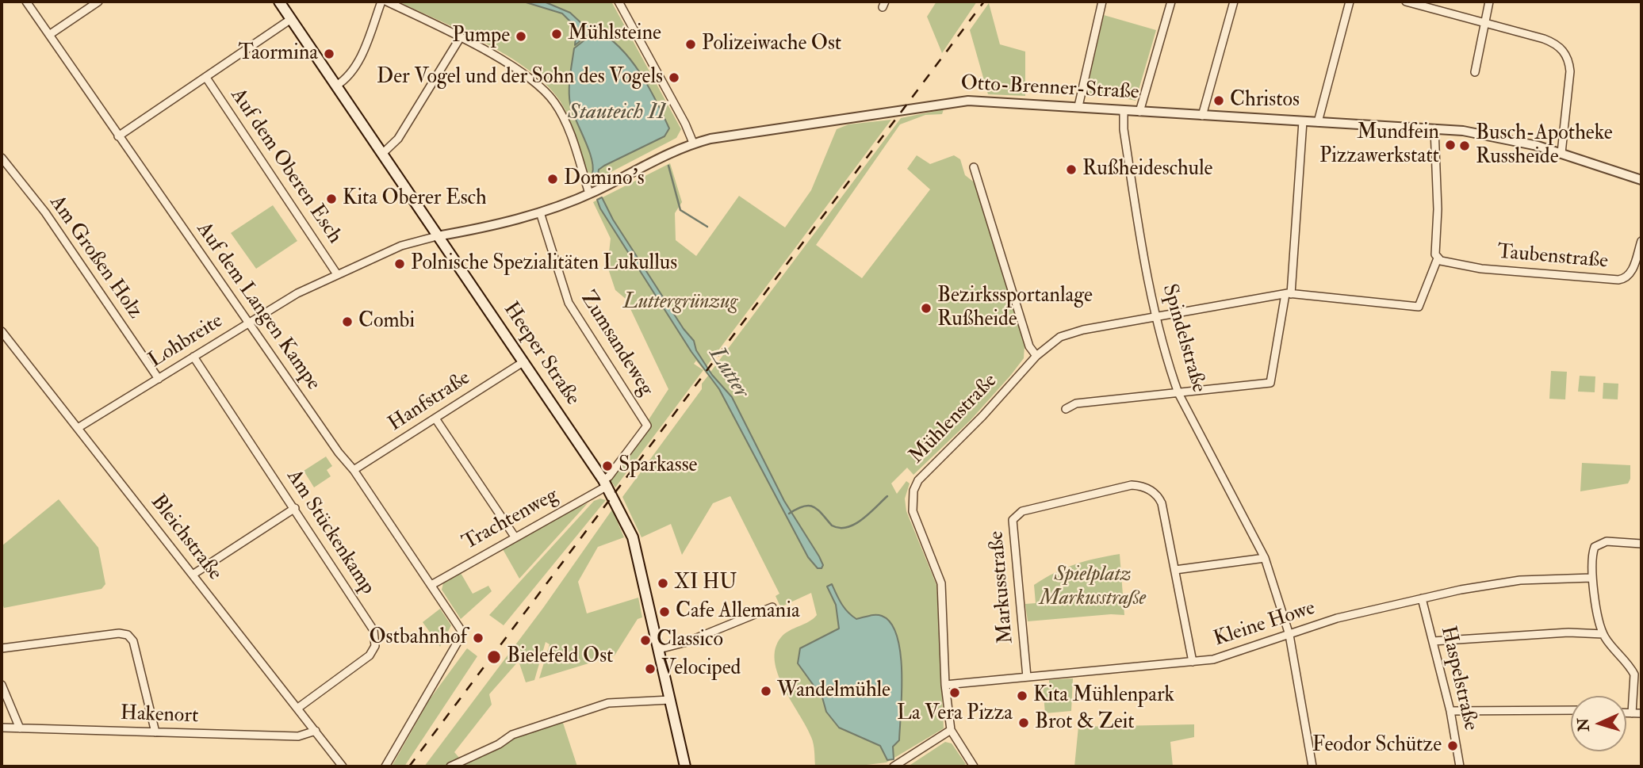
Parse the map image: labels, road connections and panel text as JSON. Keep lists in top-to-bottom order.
{
  "streets": {
    "main road": ["Heeper Straße"],
    "street": [
      "Otto-Brenner-Straße",
      "Auf dem Oberen Esch",
      "Am Großen Holz",
      "Taubenstraße",
      "Auf dem Langen Kampe",
      "Spindelstraße",
      "Lohbreite",
      "Zumsandeweg",
      "Hanfstraße",
      "Mühlenstraße",
      "Trachtenweg",
      "Am Stückenkamp",
      "Bleichstraße",
      "Markusstraße",
      "Kleine Howe",
      "Haspelstraße",
      "Hakenort"
    ]
  },
  "crossings": [
    ["Otto-Brenner-Straße", "Spindelstraße"],
    ["Otto-Brenner-Straße", "Lohbreite"],
    ["Otto-Brenner-Straße", "Zumsandeweg"],
    ["Otto-Brenner-Straße", "Heeper Straße"],
    ["Auf dem Oberen Esch", "Lohbreite"],
    ["Am Großen Holz", "Lohbreite"],
    ["Taubenstraße", "Mühlenstraße"],
    ["Auf dem Langen Kampe", "Lohbreite"],
    ["Auf dem Langen Kampe", "Hanfstraße"],
    ["Auf dem Langen Kampe", "Trachtenweg"],
    ["Spindelstraße", "Mühlenstraße"],
    ["Spindelstraße", "Kleine Howe"],
    ["Lohbreite", "Heeper Straße"],
    ["Lohbreite", "Am Stückenkamp"],
    ["Lohbreite", "Bleichstraße"],
    ["Zumsandeweg", "Heeper Straße"],
    ["Zumsandeweg", "Trachtenweg"],
    ["Heeper Straße", "Hanfstraße"],
    ["Heeper Straße", "Trachtenweg"],
    ["Mühlenstraße", "Kleine Howe"],
    ["Am Stückenkamp", "Bleichstraße"],
    ["Bleichstraße", "Hakenort"],
    ["Markusstraße", "Kleine Howe"],
    ["Kleine Howe", "Haspelstraße"]
  ],
  "water": ["Stauteich II", "Lutter"],
  "parks": ["Luttergrünzug", "Spielplatz Markusstraße"],
  "places": [
    "Mühlsteine",
    "Pumpe",
    "Polizeiwache Ost",
    "Taormina",
    "Der Vogel und der Sohn des Vogels",
    "Christos",
    "Mundfein Pizzawerkstatt",
    "Busch-Apotheke Russheide",
    "Rußheideschule",
    "Domino's",
    "Kita Oberer Esch",
    "Polnische Spezialitäten Lukullus",
    "Bezirkssportanlage Rußheide",
    "Combi",
    "Sparkasse",
    "XI HU",
    "Cafe Allemania",
    "Ostbahnhof",
    "Classico",
    "Bielefeld Ost",
    "Velociped",
    "Wandelmühle",
    "La Vera Pizza",
    "Kita Mühlenpark",
    "Brot & Zeit",
    "Feodor Schütze"
  ],
  "north": "left"
}
